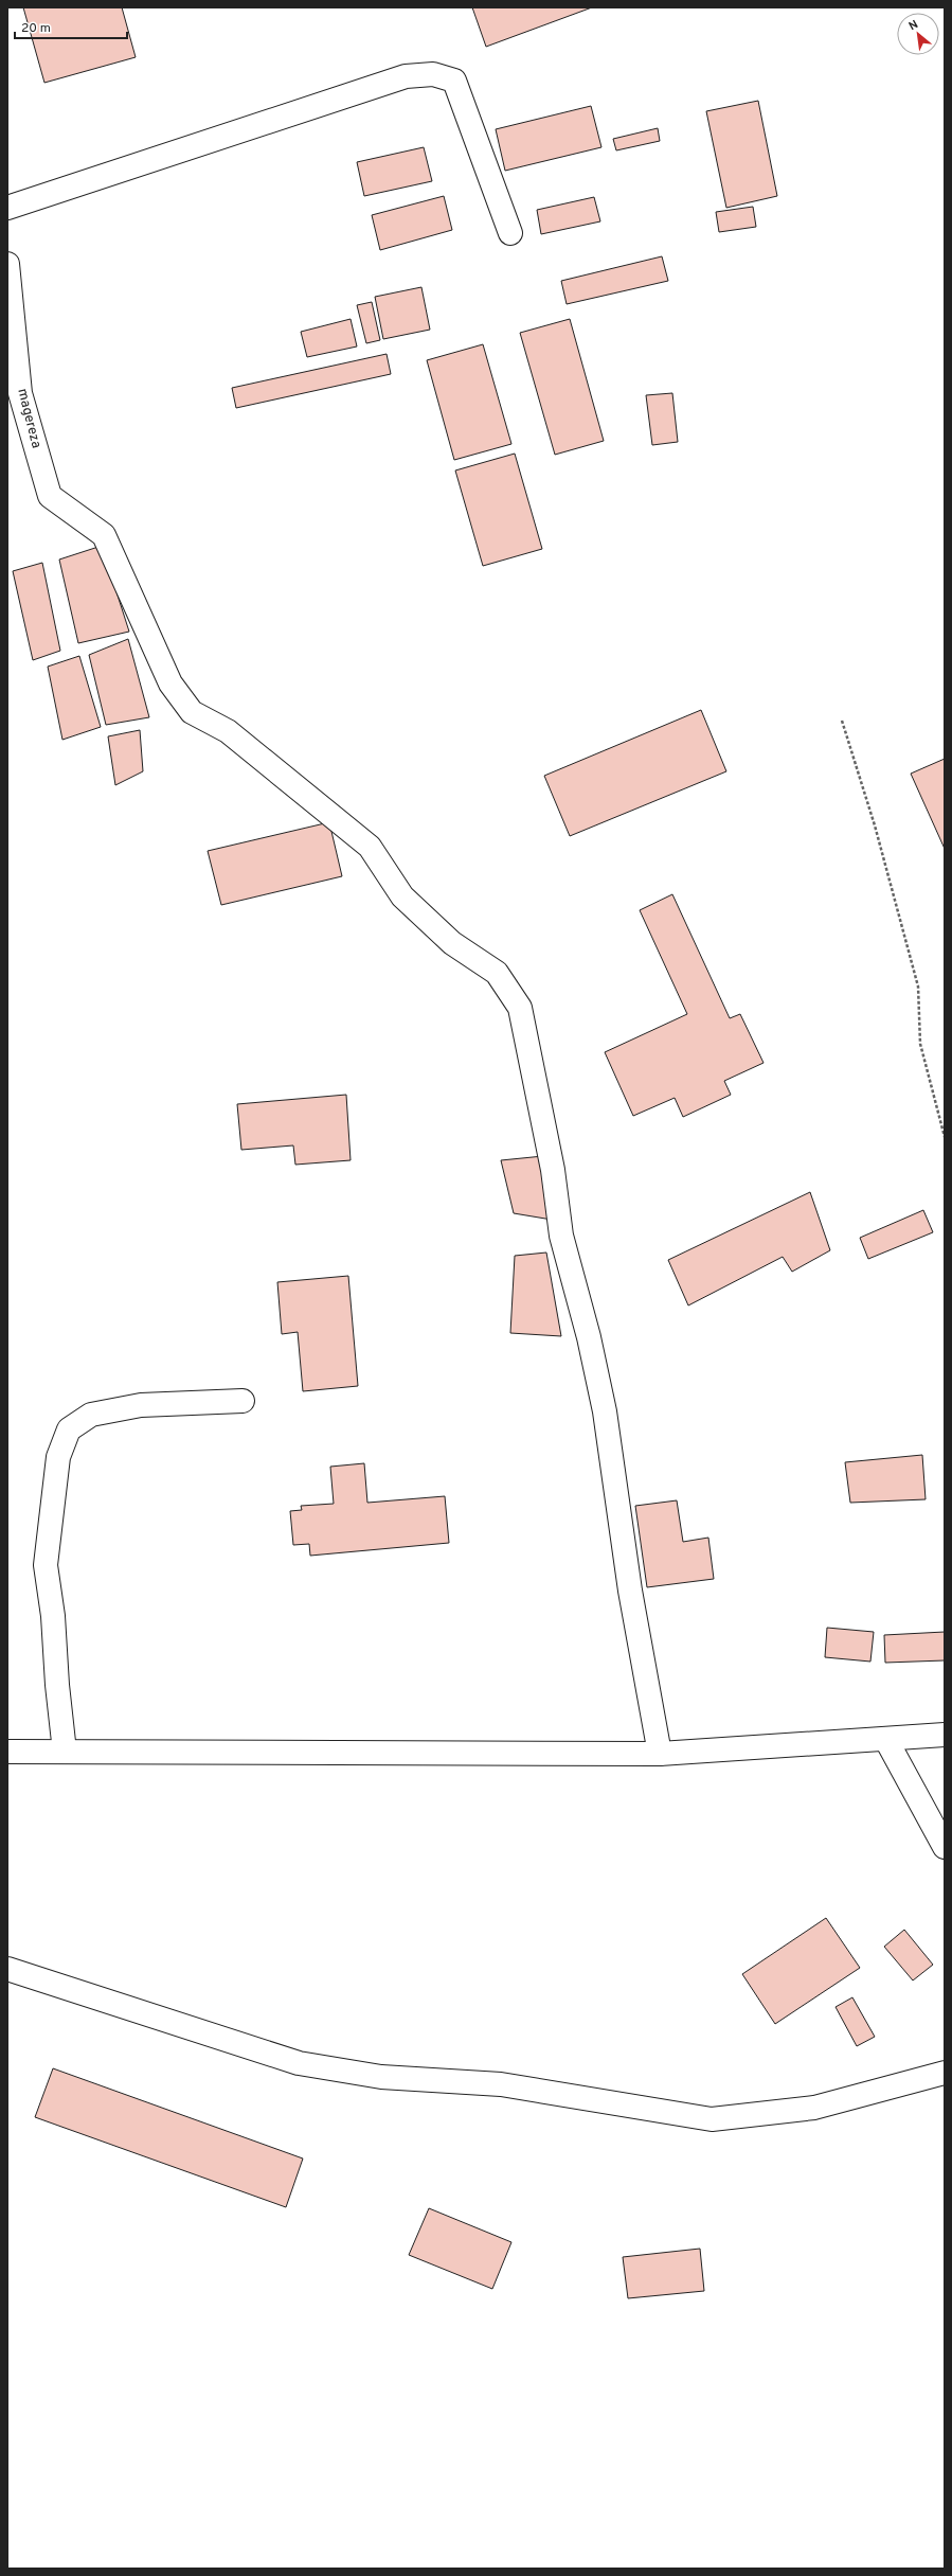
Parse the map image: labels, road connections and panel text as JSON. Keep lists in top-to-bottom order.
{
  "streets": {
    "street": ["magereza"]
  },
  "scale_bar": "20 m",
  "north": "top left"
}
